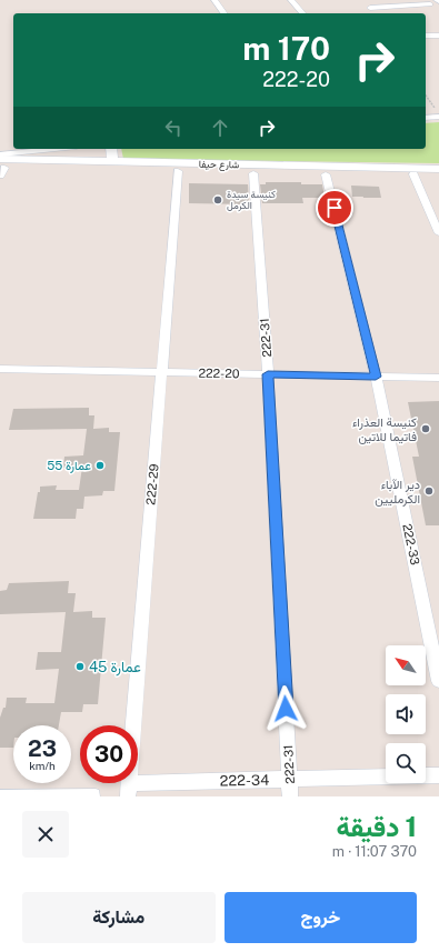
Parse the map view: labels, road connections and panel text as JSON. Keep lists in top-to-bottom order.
{
  "streets": {
    "main road": ["شارع حيفا"],
    "street": [
      "222-31",
      "222-20",
      "222-29",
      "222-33",
      "222-34"
    ]
  },
  "crossings": [
    ["شارع حيفا", "222-31"],
    ["شارع حيفا", "222-29"],
    ["شارع حيفا", "222-33"],
    ["222-31", "222-20"],
    ["222-31", "222-34"],
    ["222-20", "222-29"],
    ["222-20", "222-33"],
    ["222-29", "222-34"]
  ],
  "places": [
    "كنيسة سيدة الكرمل",
    "كنيسة العذراء فاتيما للاتين",
    "عمارة 55",
    "دير الآباء الكرمليين",
    "عمارة 45"
  ],
  "north": "top left",
  "page": {
    "turn": ["170 m", "222-20"],
    "speed": "23 km/h",
    "limit": "30",
    "heading": ["1 دقيقة", "370 m · 11:07"],
    "buttons": ["خروج", "مشاركة"]
  }
}
